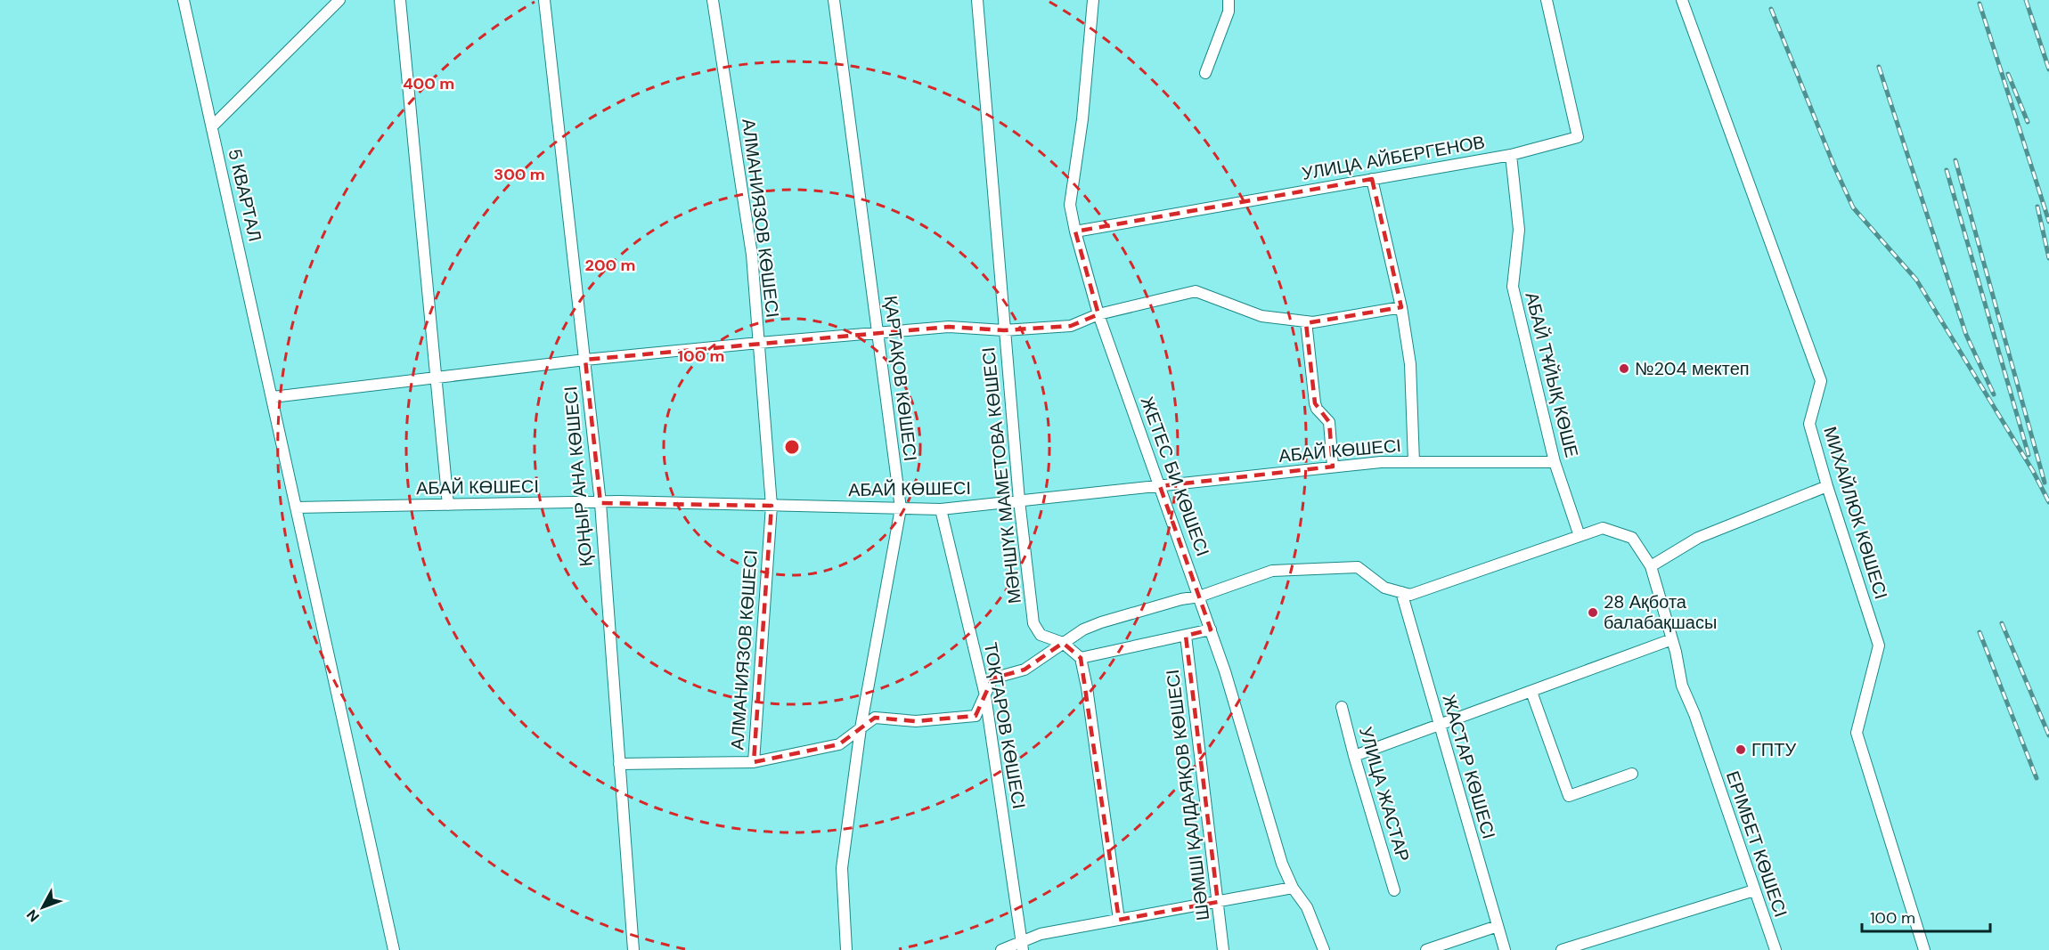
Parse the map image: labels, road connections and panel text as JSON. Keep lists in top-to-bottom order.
{
  "streets": {
    "street": [
      "УЛИЦА АЙБЕРГЕНОВ",
      "5 КВАРТАЛ",
      "АЛМАНИЯЗОВ КӨШЕСІ",
      "АБАЙ ТҰЙЫҚ КӨШЕ",
      "ҚАРТАҚОВ КӨШЕСІ",
      "АБАЙ КӨШЕСІ",
      "МӘНШҮК МАМЕТОВА КӨШЕСІ",
      "ҚОҢЫР АНА КӨШЕСІ",
      "ЖЕТЕС БИ КӨШЕСІ",
      "МИХАЙЛЮК КӨШЕСІ",
      "ТОҚТАРОВ КӨШЕСІ",
      "ЖАСТАР КӨШЕСІ",
      "УЛИЦА ЖАСТАР",
      "ШӘМШІ ҚАЛДАЯҚОВ КӨШЕСІ",
      "ЕРІМБЕТ КӨШЕСІ"
    ]
  },
  "crossings": [
    ["УЛИЦА АЙБЕРГЕНОВ", "АБАЙ ТҰЙЫҚ КӨШЕ"],
    ["УЛИЦА АЙБЕРГЕНОВ", "ЖЕТЕС БИ КӨШЕСІ"],
    ["5 КВАРТАЛ", "АБАЙ КӨШЕСІ"],
    ["АЛМАНИЯЗОВ КӨШЕСІ", "АБАЙ КӨШЕСІ"],
    ["АБАЙ ТҰЙЫҚ КӨШЕ", "АБАЙ КӨШЕСІ"],
    ["АБАЙ ТҰЙЫҚ КӨШЕ", "ЕРІМБЕТ КӨШЕСІ"],
    ["ҚАРТАҚОВ КӨШЕСІ", "АБАЙ КӨШЕСІ"],
    ["АБАЙ КӨШЕСІ", "МӘНШҮК МАМЕТОВА КӨШЕСІ"],
    ["АБАЙ КӨШЕСІ", "ҚОҢЫР АНА КӨШЕСІ"],
    ["АБАЙ КӨШЕСІ", "ЖЕТЕС БИ КӨШЕСІ"],
    ["АБАЙ КӨШЕСІ", "ТОҚТАРОВ КӨШЕСІ"],
    ["ЖАСТАР КӨШЕСІ", "ЕРІМБЕТ КӨШЕСІ"]
  ],
  "places": ["№204 мектеп", "28 Ақбота балабақшасы", "ГПТУ"],
  "scale_bar": "100 m",
  "north": "bottom left",
  "rings": [
    "400 m",
    "300 m",
    "200 m",
    "100 m"
  ]
}
